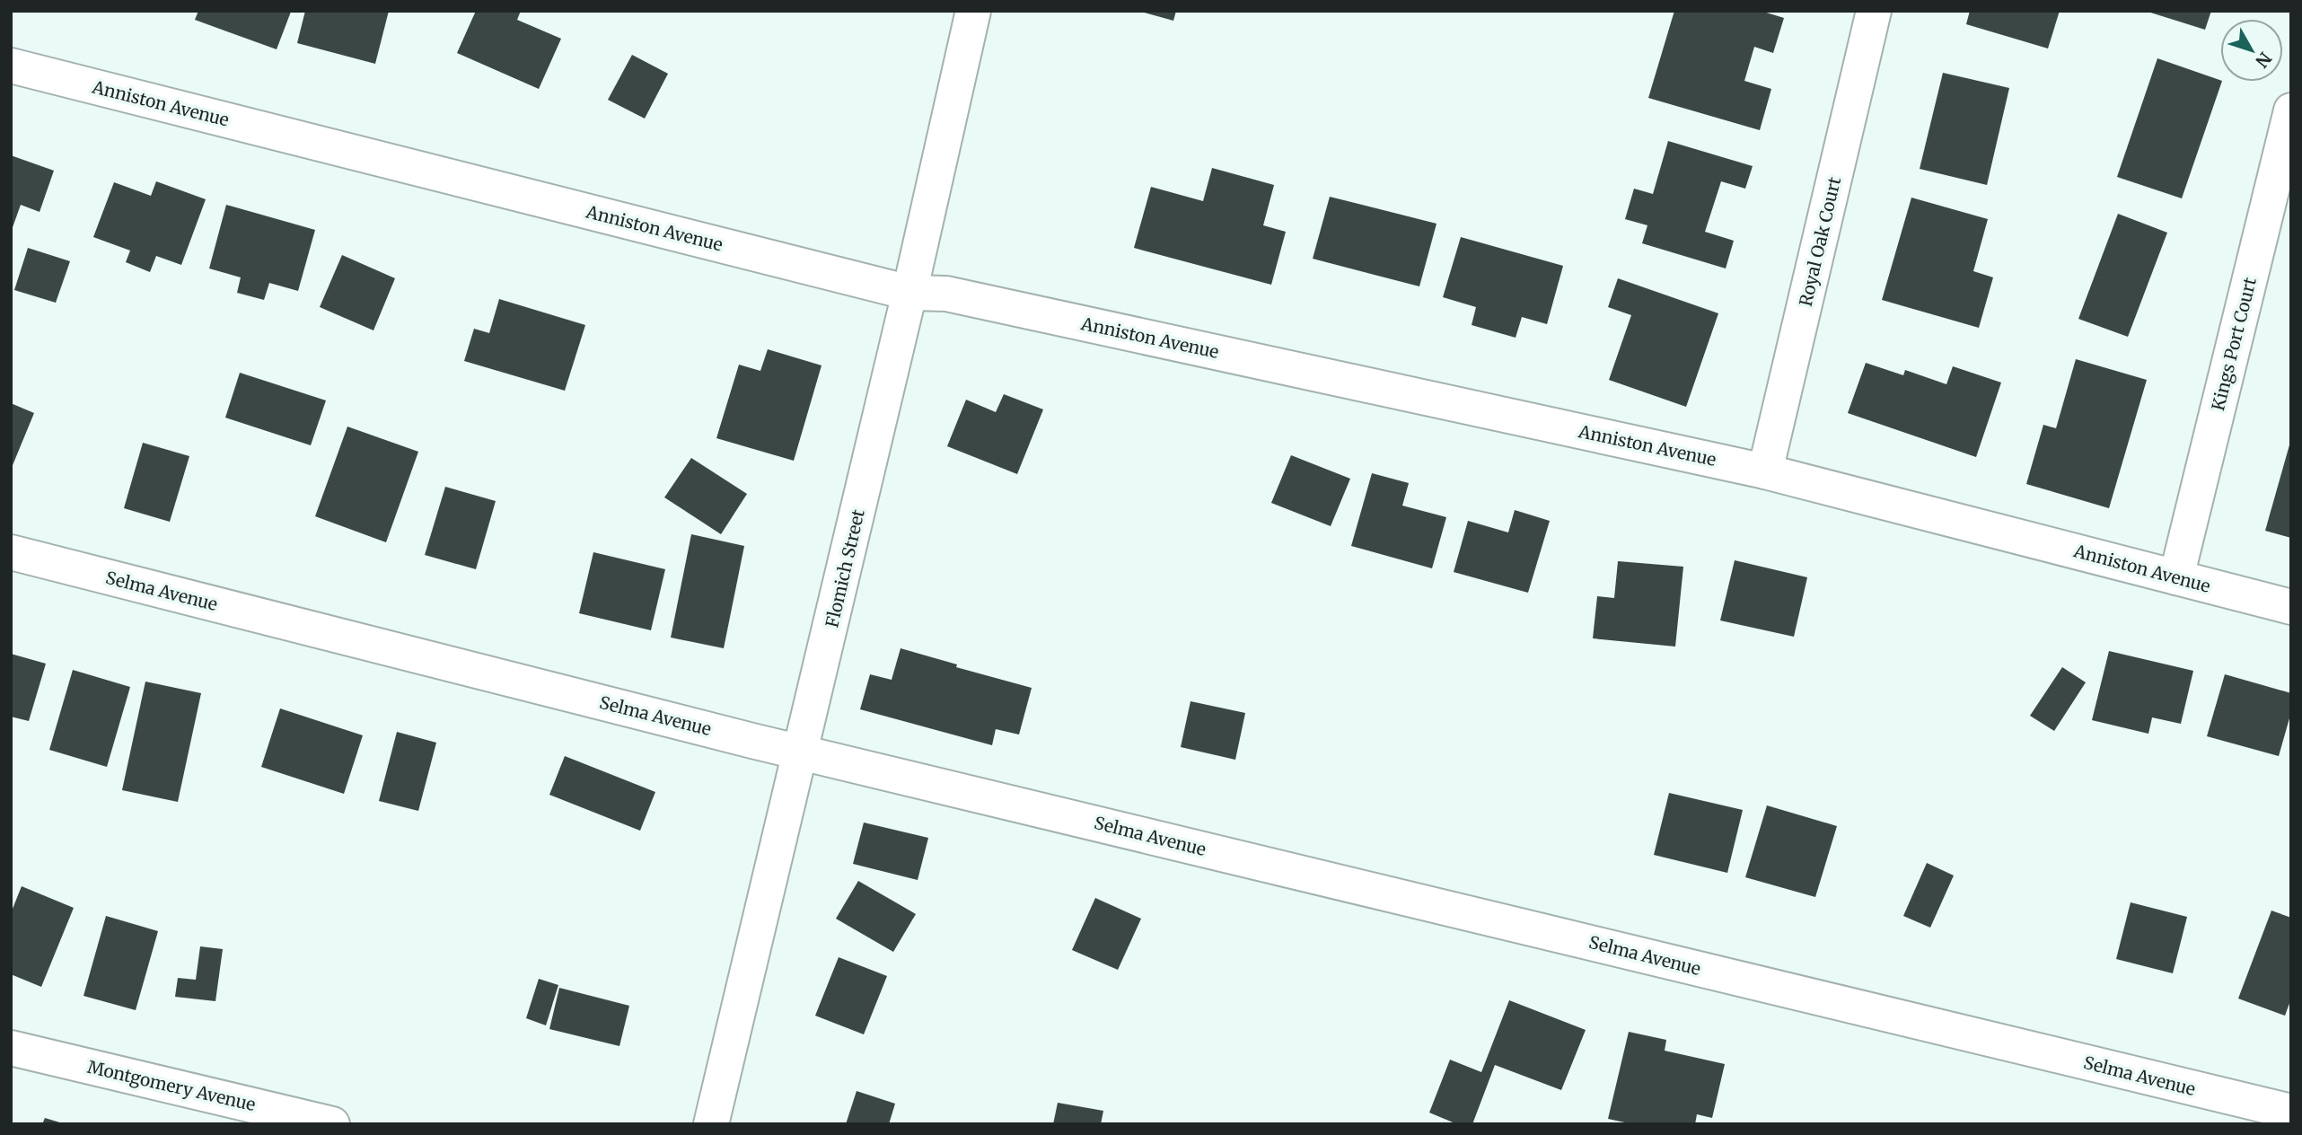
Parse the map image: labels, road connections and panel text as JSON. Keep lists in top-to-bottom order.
{
  "streets": {
    "street": [
      "Anniston Avenue",
      "Royal Oak Court",
      "Kings Port Court",
      "Flomich Street",
      "Selma Avenue",
      "Montgomery Avenue"
    ]
  },
  "crossings": [
    ["Anniston Avenue", "Royal Oak Court"],
    ["Anniston Avenue", "Kings Port Court"],
    ["Anniston Avenue", "Flomich Street"],
    ["Flomich Street", "Selma Avenue"]
  ],
  "north": "bottom right"
}
